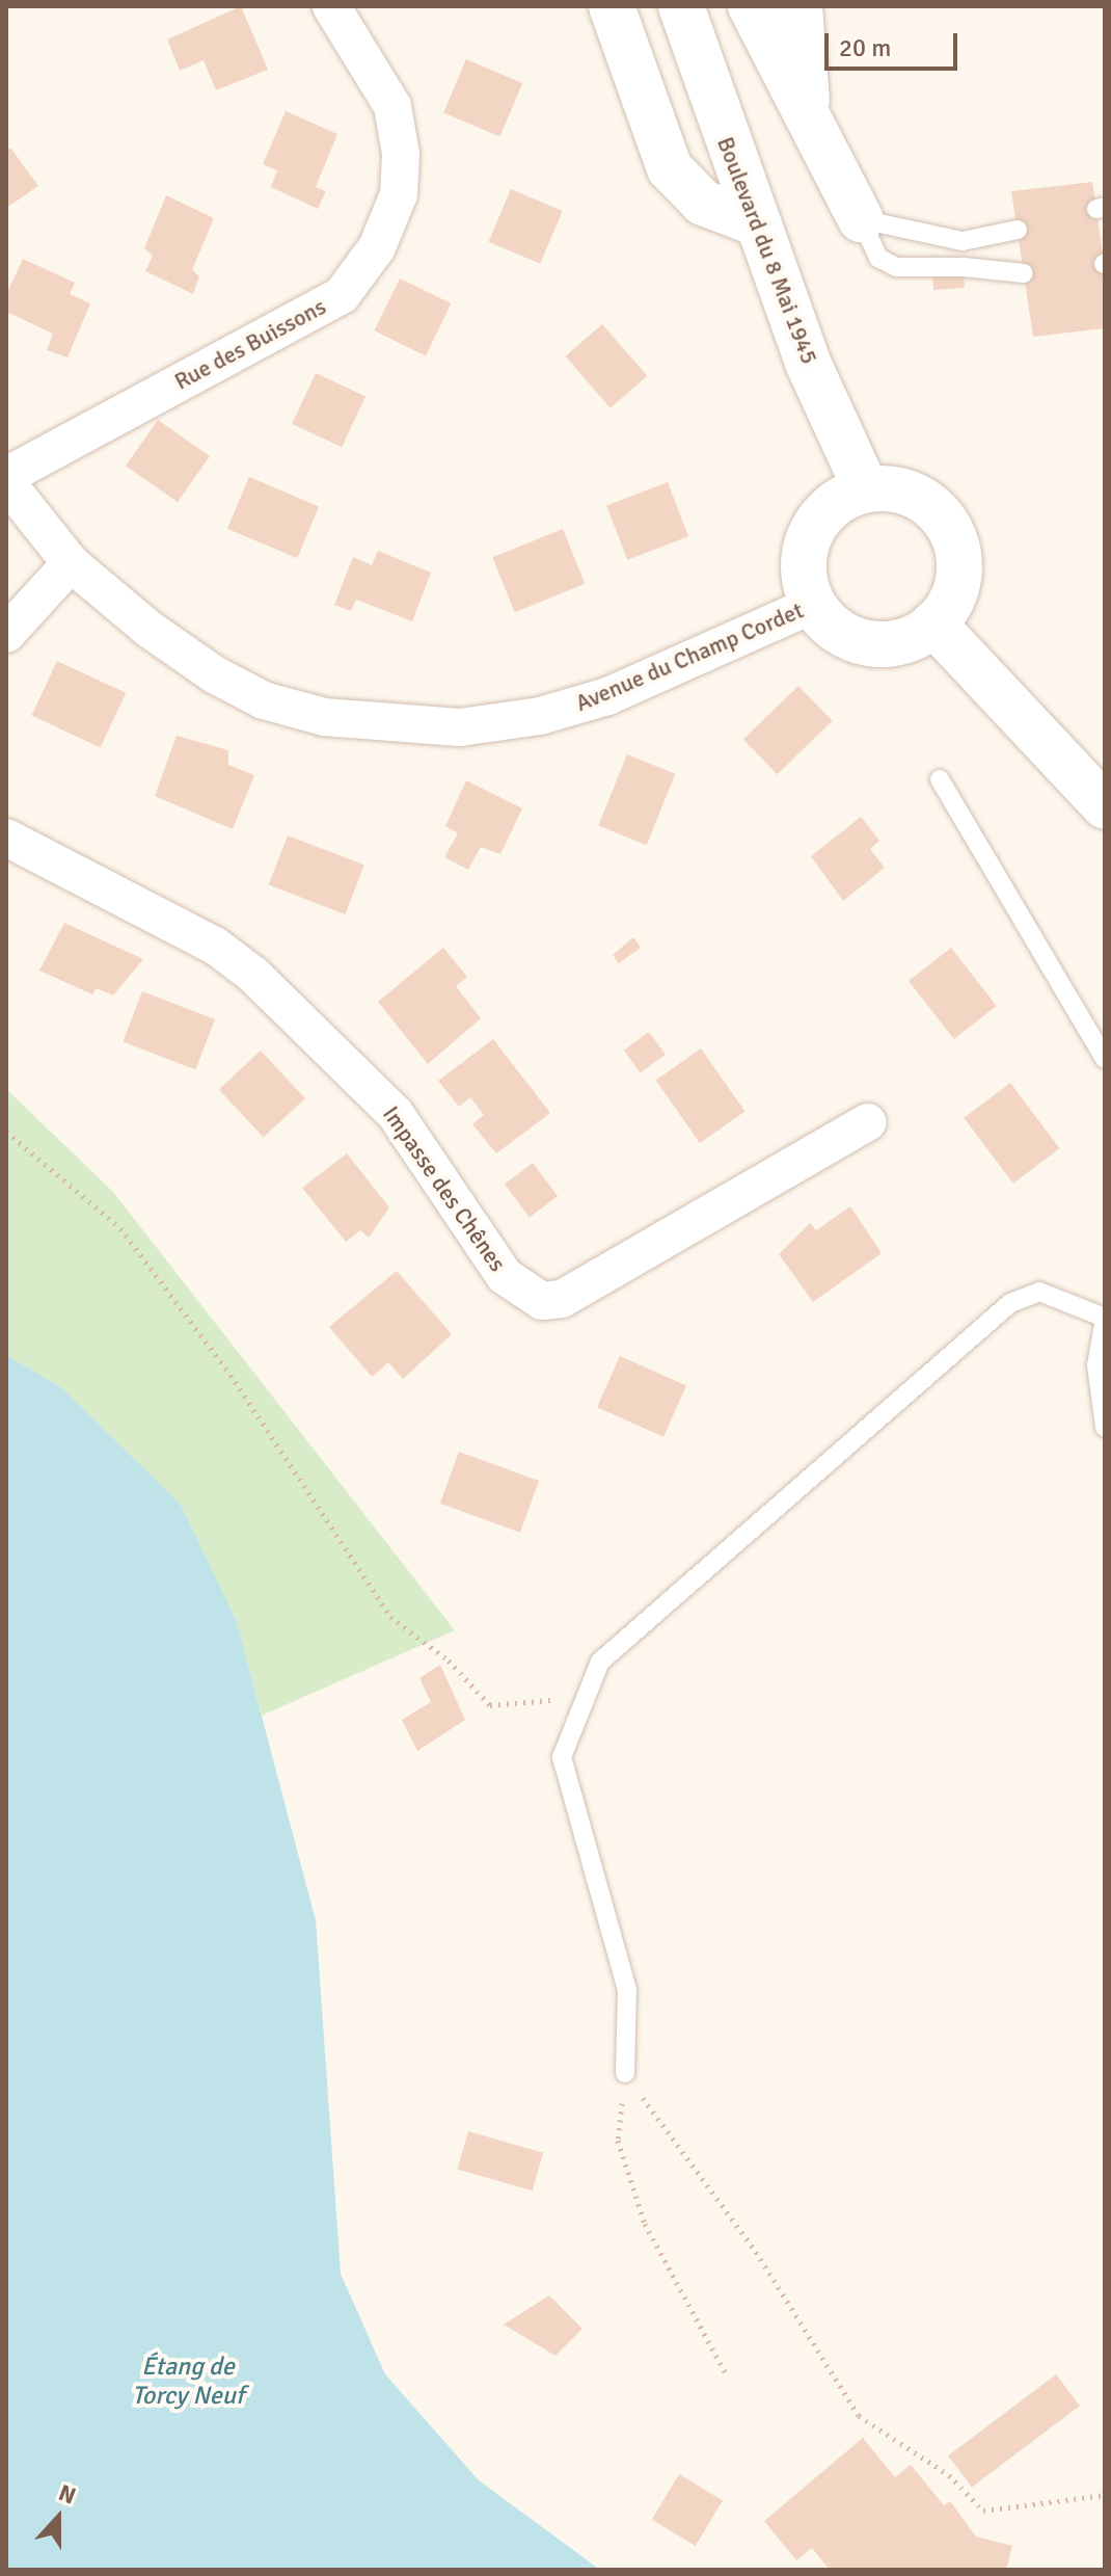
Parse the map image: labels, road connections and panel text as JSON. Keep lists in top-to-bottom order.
{
  "streets": {
    "street": [
      "Boulevard du 8 Mai 1945",
      "Rue des Buissons",
      "Avenue du Champ Cordet",
      "Impasse des Chênes"
    ]
  },
  "crossings": [
    ["Boulevard du 8 Mai 1945", "Avenue du Champ Cordet"],
    ["Rue des Buissons", "Avenue du Champ Cordet"]
  ],
  "water": ["Étang de Torcy Neuf"],
  "scale_bar": "20 m",
  "north": "top"
}
